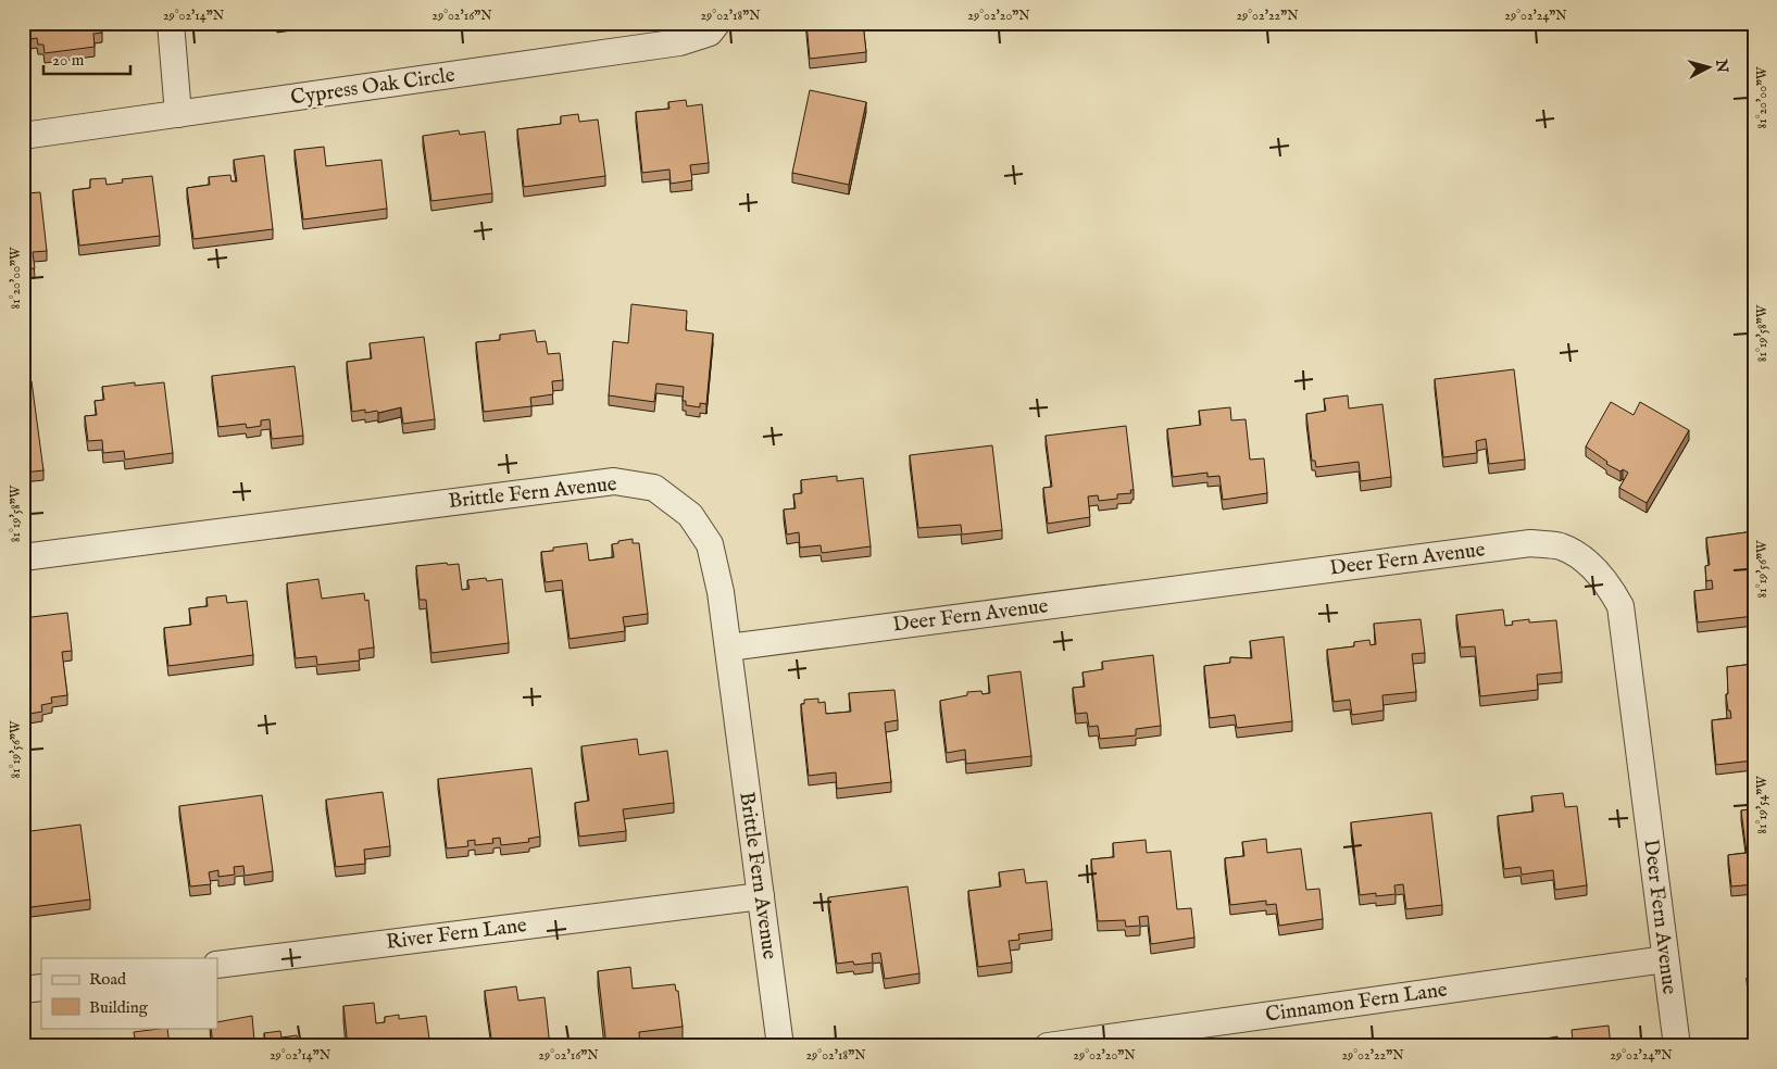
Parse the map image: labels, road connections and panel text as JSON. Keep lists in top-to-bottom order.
{
  "streets": {
    "street": [
      "Cypress Oak Circle",
      "Brittle Fern Avenue",
      "Deer Fern Avenue",
      "River Fern Lane",
      "Cinnamon Fern Lane"
    ]
  },
  "crossings": [
    ["Brittle Fern Avenue", "Deer Fern Avenue"],
    ["Brittle Fern Avenue", "River Fern Lane"],
    ["Deer Fern Avenue", "Cinnamon Fern Lane"]
  ],
  "legend": ["Road", "Building"],
  "scale_bar": "20 m",
  "north": "right",
  "coordinates": [
    "29°02'14\"N",
    "29°02'16\"N",
    "29°02'18\"N",
    "29°02'20\"N",
    "29°02'22\"N",
    "29°02'24\"N",
    "81°20'00\"W",
    "81°19'58\"W",
    "81°19'56\"W",
    "81°19'54\"W"
  ]
}
